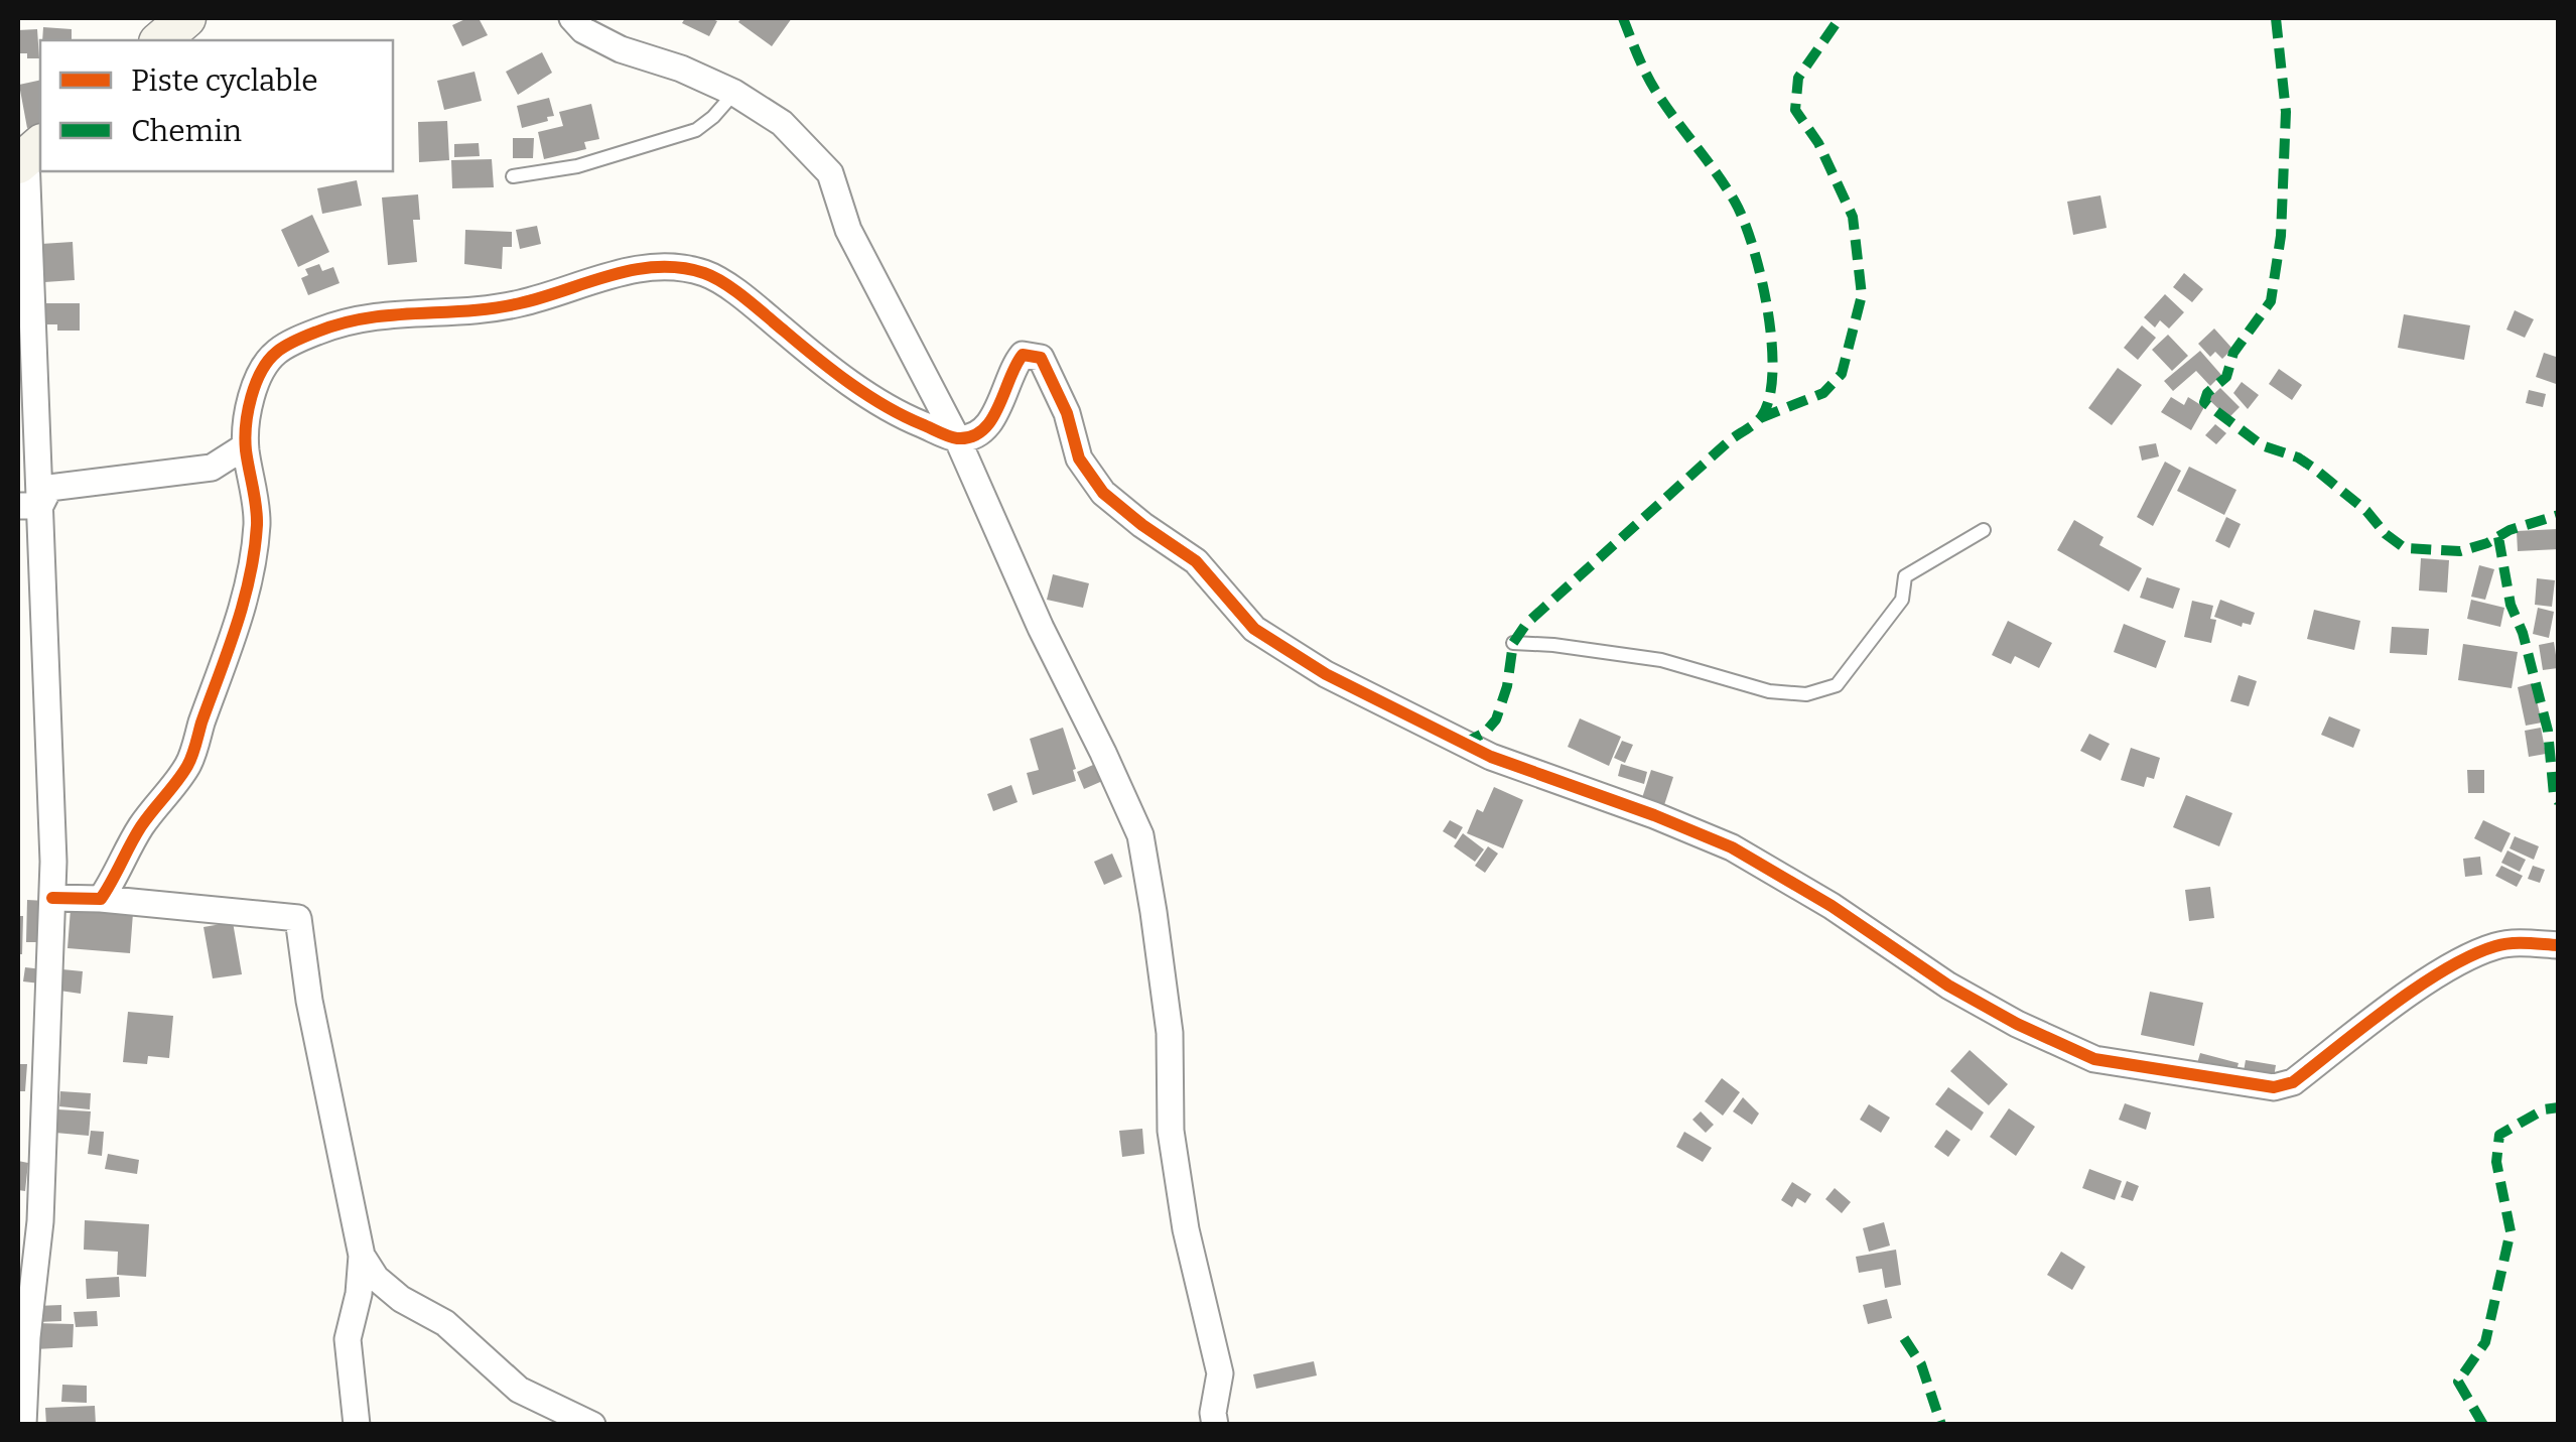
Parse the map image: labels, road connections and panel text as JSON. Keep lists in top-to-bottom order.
{
  "legend": ["Piste cyclable", "Chemin"]
}
